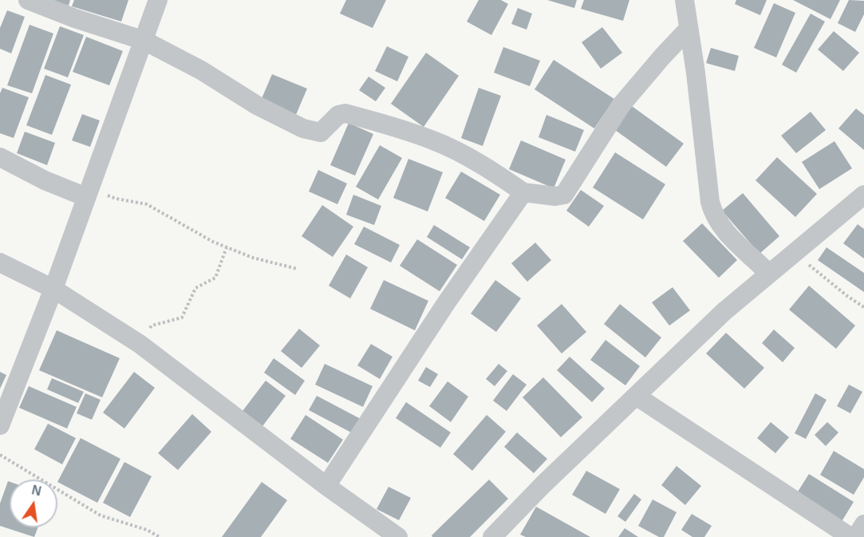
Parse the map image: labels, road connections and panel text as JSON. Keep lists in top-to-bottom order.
{
  "north": "top"
}
